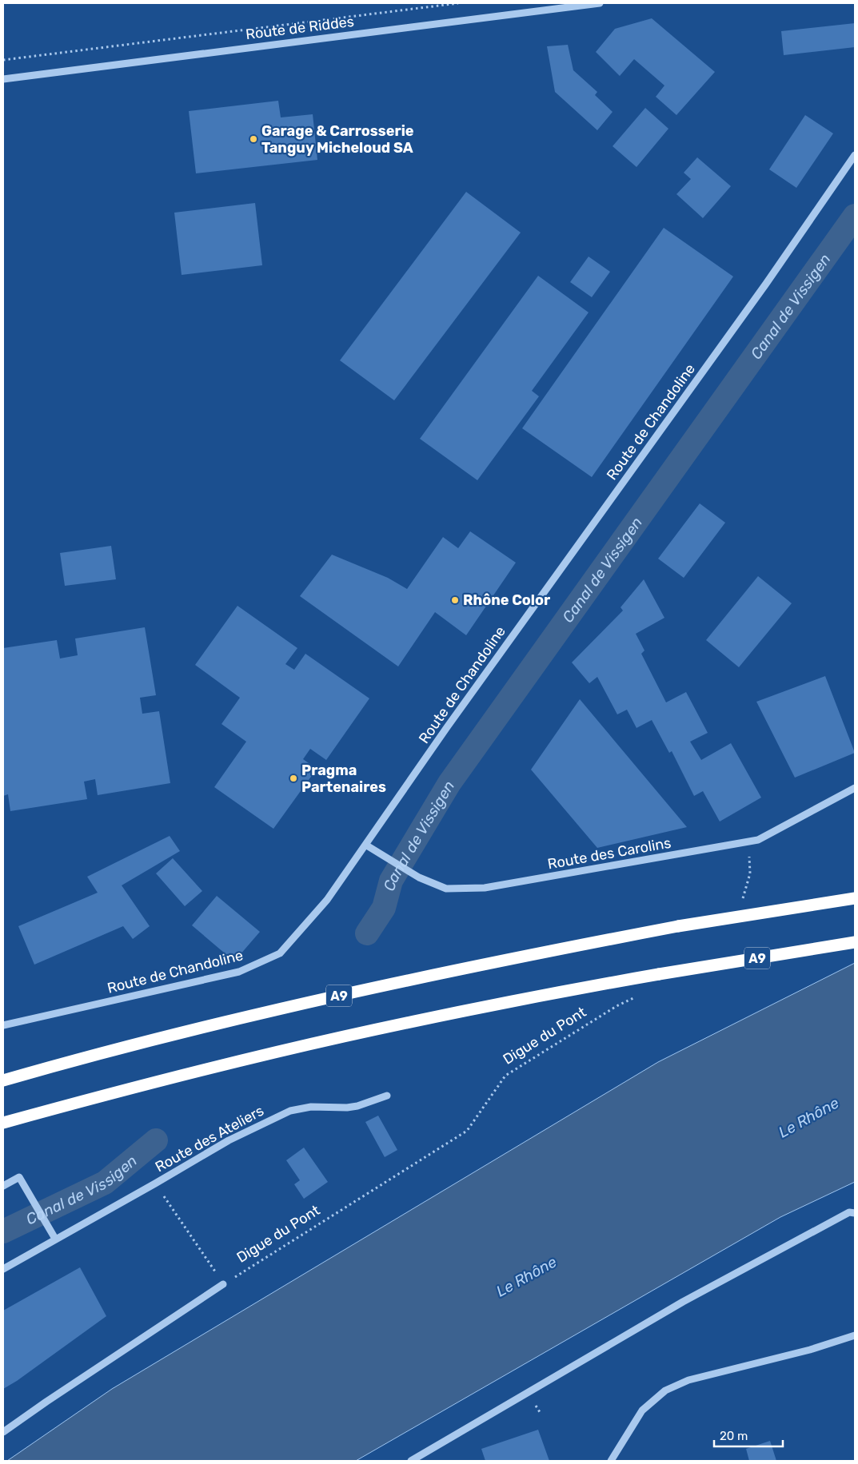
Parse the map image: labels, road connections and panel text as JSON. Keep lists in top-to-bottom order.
{
  "streets": {
    "highway": ["A9"],
    "street": [
      "Route de Riddes",
      "Route de Chandoline",
      "Route des Carolins",
      "Route des Ateliers"
    ],
    "path": ["Digue du Pont"]
  },
  "crossings": [
    ["Route de Chandoline", "Route des Carolins"]
  ],
  "water": ["Canal de Vissigen", "Le Rhône"],
  "places": ["Garage & Carrosserie Tanguy Micheloud SA", "Rhône Color", "Pragma Partenaires"],
  "scale_bar": "20 m"
}
